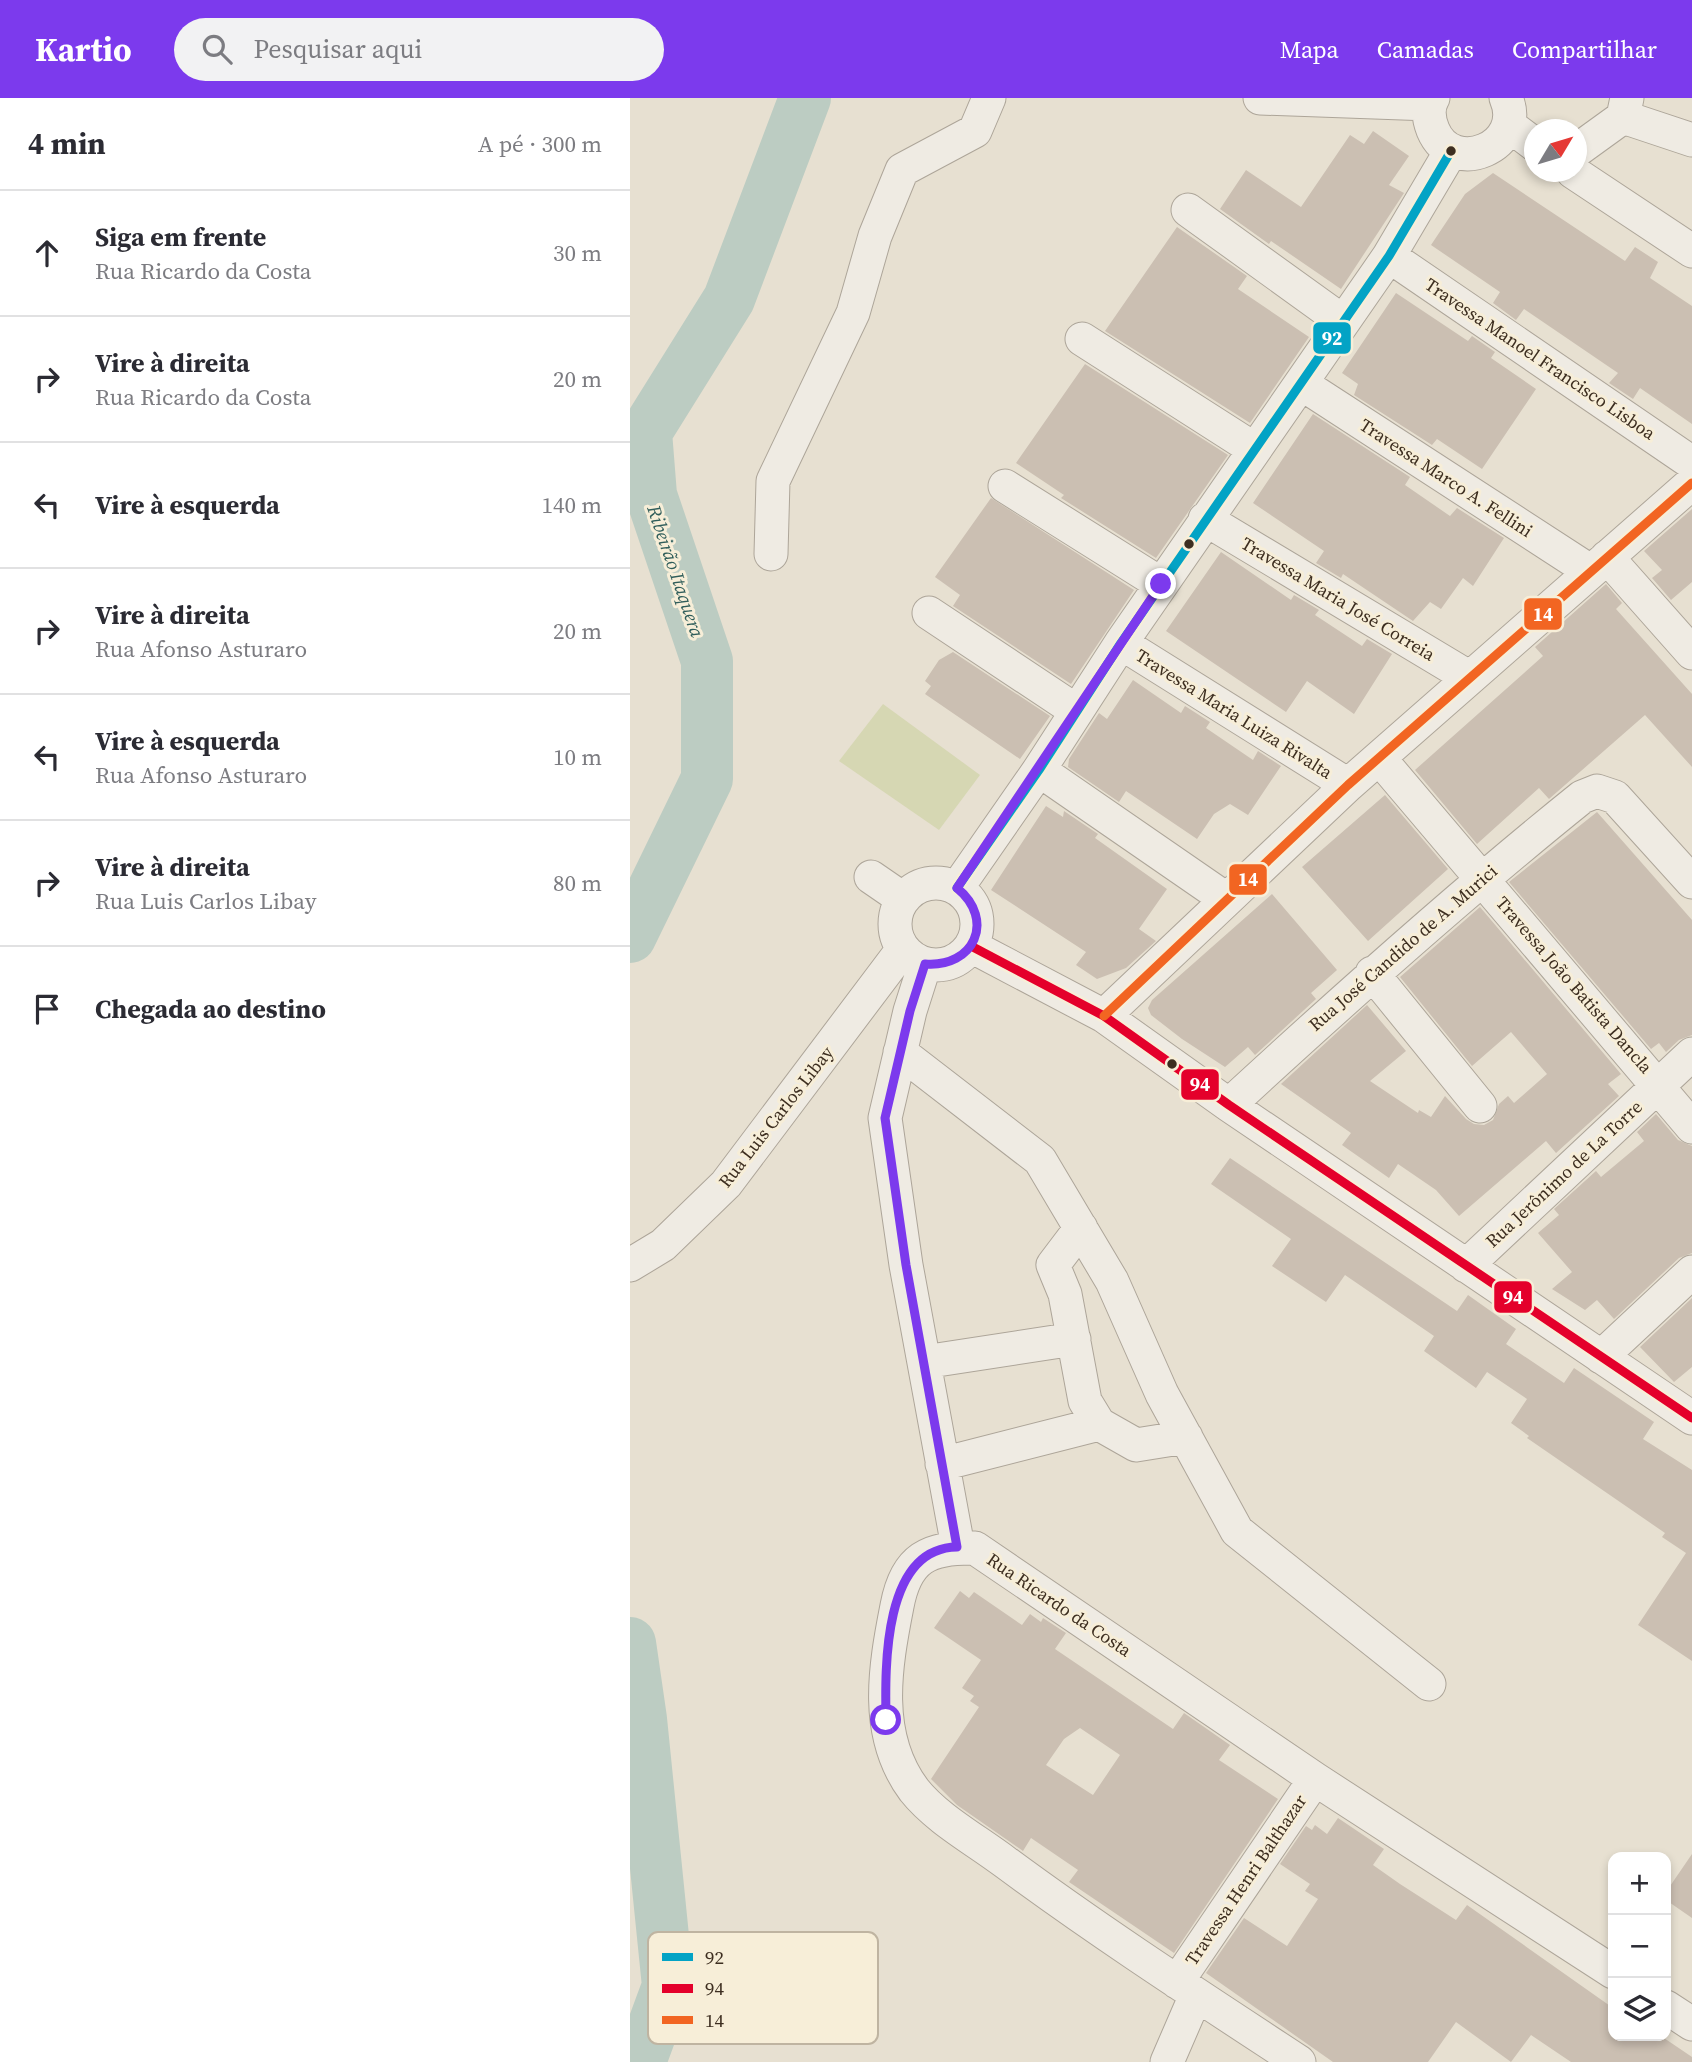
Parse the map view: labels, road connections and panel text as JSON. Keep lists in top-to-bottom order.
{
  "streets": {
    "street": [
      "Travessa Manoel Francisco Lisboa",
      "Travessa Marco A. Fellini",
      "Travessa Maria José Correia",
      "Travessa Maria Luiza Rivalta",
      "Rua José Candido de A. Murici",
      "Travessa João Batista Dancla",
      "Rua Luis Carlos Libay",
      "Rua Jerônimo de La Torre",
      "Rua Ricardo da Costa",
      "Travessa Henri Balthazar"
    ]
  },
  "crossings": [
    ["Rua José Candido de A. Murici", "Travessa João Batista Dancla"],
    ["Travessa João Batista Dancla", "Rua Jerônimo de La Torre"],
    ["Rua Ricardo da Costa", "Travessa Henri Balthazar"]
  ],
  "water": ["Ribeirão Itaquera"],
  "lines": ["transit line 92", "transit line 14", "transit line 94"],
  "legend": ["92", "94", "14"],
  "north": "top right",
  "page": {
    "header": "Kartio",
    "search": "Pesquisar aqui",
    "nav": ["Mapa", "Camadas", "Compartilhar"],
    "heading": ["4 min", "A pé · 300 m"],
    "list": [
      ["Siga em frente", "Rua Ricardo da Costa", "30 m"],
      ["Vire à direita", "Rua Ricardo da Costa", "20 m"],
      ["Vire à esquerda", "140 m"],
      ["Vire à direita", "Rua Afonso Asturaro", "20 m"],
      ["Vire à esquerda", "Rua Afonso Asturaro", "10 m"],
      ["Vire à direita", "Rua Luis Carlos Libay", "80 m"],
      "Chegada ao destino"
    ],
    "map_buttons": ["+", "−"]
  }
}
